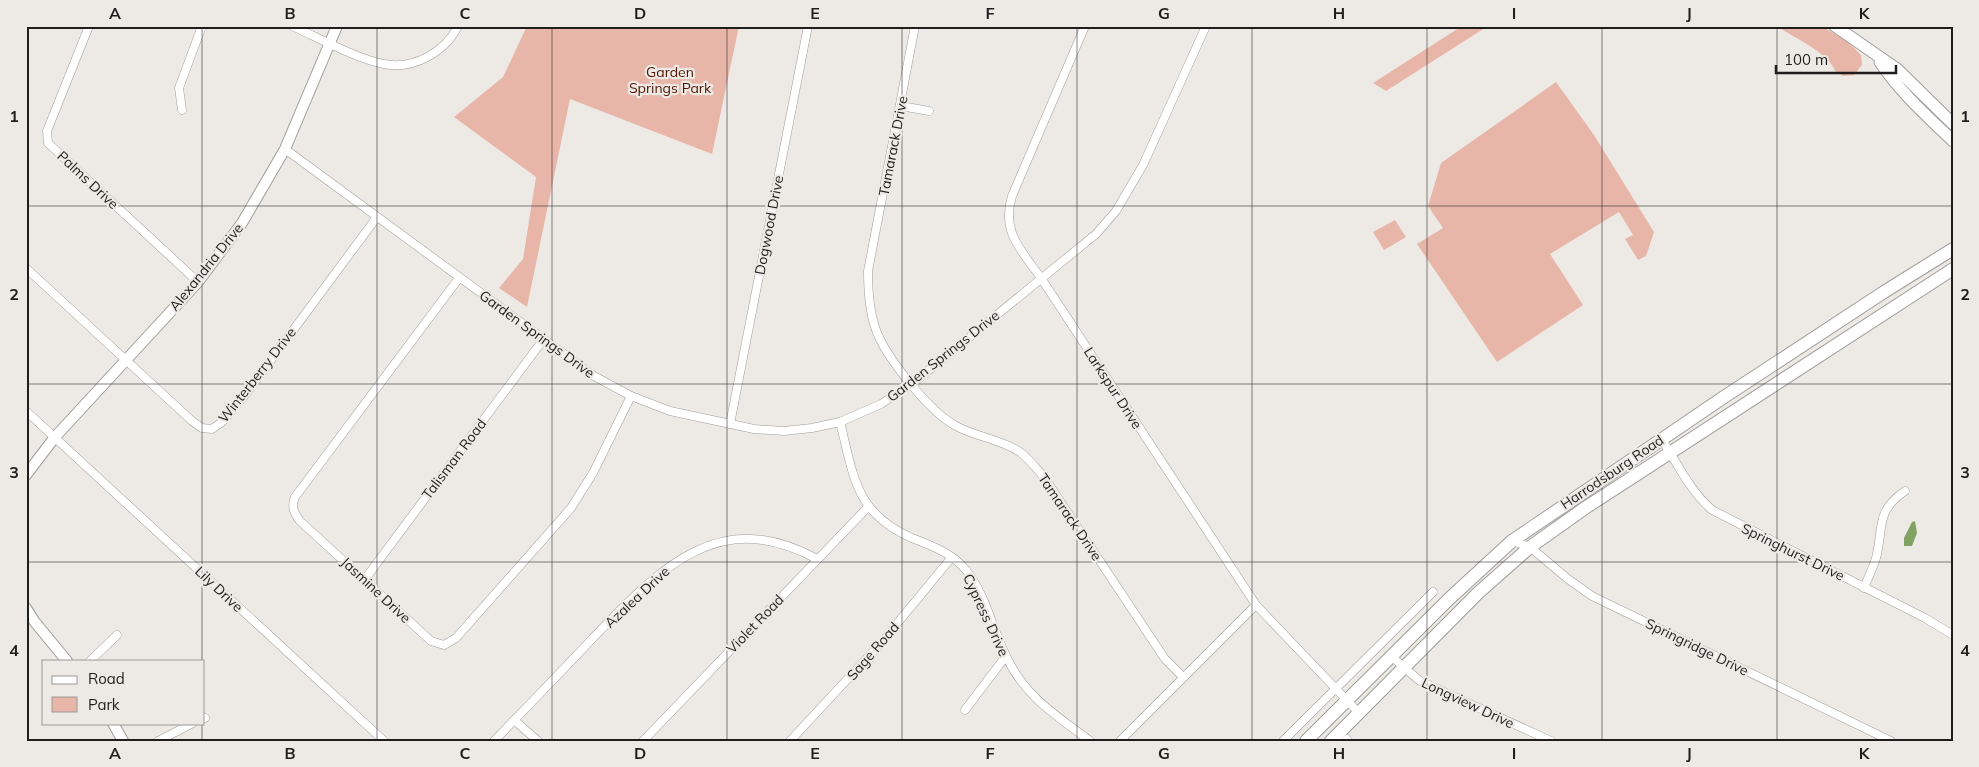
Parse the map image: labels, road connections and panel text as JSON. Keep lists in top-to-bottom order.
{
  "streets": {
    "main road": ["Harrodsburg Road"],
    "street": [
      "Tamarack Drive",
      "Palms Drive",
      "Dogwood Drive",
      "Alexandria Drive",
      "Garden Springs Drive",
      "Winterberry Drive",
      "Larkspur Drive",
      "Talisman Road",
      "Springhurst Drive",
      "Lily Drive",
      "Jasmine Drive",
      "Azalea Drive",
      "Cypress Drive",
      "Violet Road",
      "Springridge Drive",
      "Sage Road",
      "Longview Drive"
    ]
  },
  "crossings": [
    ["Tamarack Drive", "Garden Springs Drive"],
    ["Palms Drive", "Alexandria Drive"],
    ["Dogwood Drive", "Garden Springs Drive"],
    ["Alexandria Drive", "Garden Springs Drive"],
    ["Alexandria Drive", "Winterberry Drive"],
    ["Alexandria Drive", "Lily Drive"],
    ["Garden Springs Drive", "Winterberry Drive"],
    ["Garden Springs Drive", "Larkspur Drive"],
    ["Garden Springs Drive", "Talisman Road"],
    ["Garden Springs Drive", "Jasmine Drive"],
    ["Garden Springs Drive", "Cypress Drive"],
    ["Larkspur Drive", "Harrodsburg Road"],
    ["Talisman Road", "Jasmine Drive"],
    ["Harrodsburg Road", "Springhurst Drive"],
    ["Harrodsburg Road", "Springridge Drive"],
    ["Harrodsburg Road", "Longview Drive"],
    ["Azalea Drive", "Violet Road"],
    ["Cypress Drive", "Violet Road"],
    ["Cypress Drive", "Sage Road"]
  ],
  "parks": ["Garden Springs Park"],
  "legend": ["Road", "Park"],
  "scale_bar": "100 m",
  "grid": {
    "columns": [
      "A",
      "B",
      "C",
      "D",
      "E",
      "F",
      "G",
      "H",
      "I",
      "J",
      "K"
    ],
    "rows": [
      "1",
      "2",
      "3",
      "4"
    ]
  }
}
